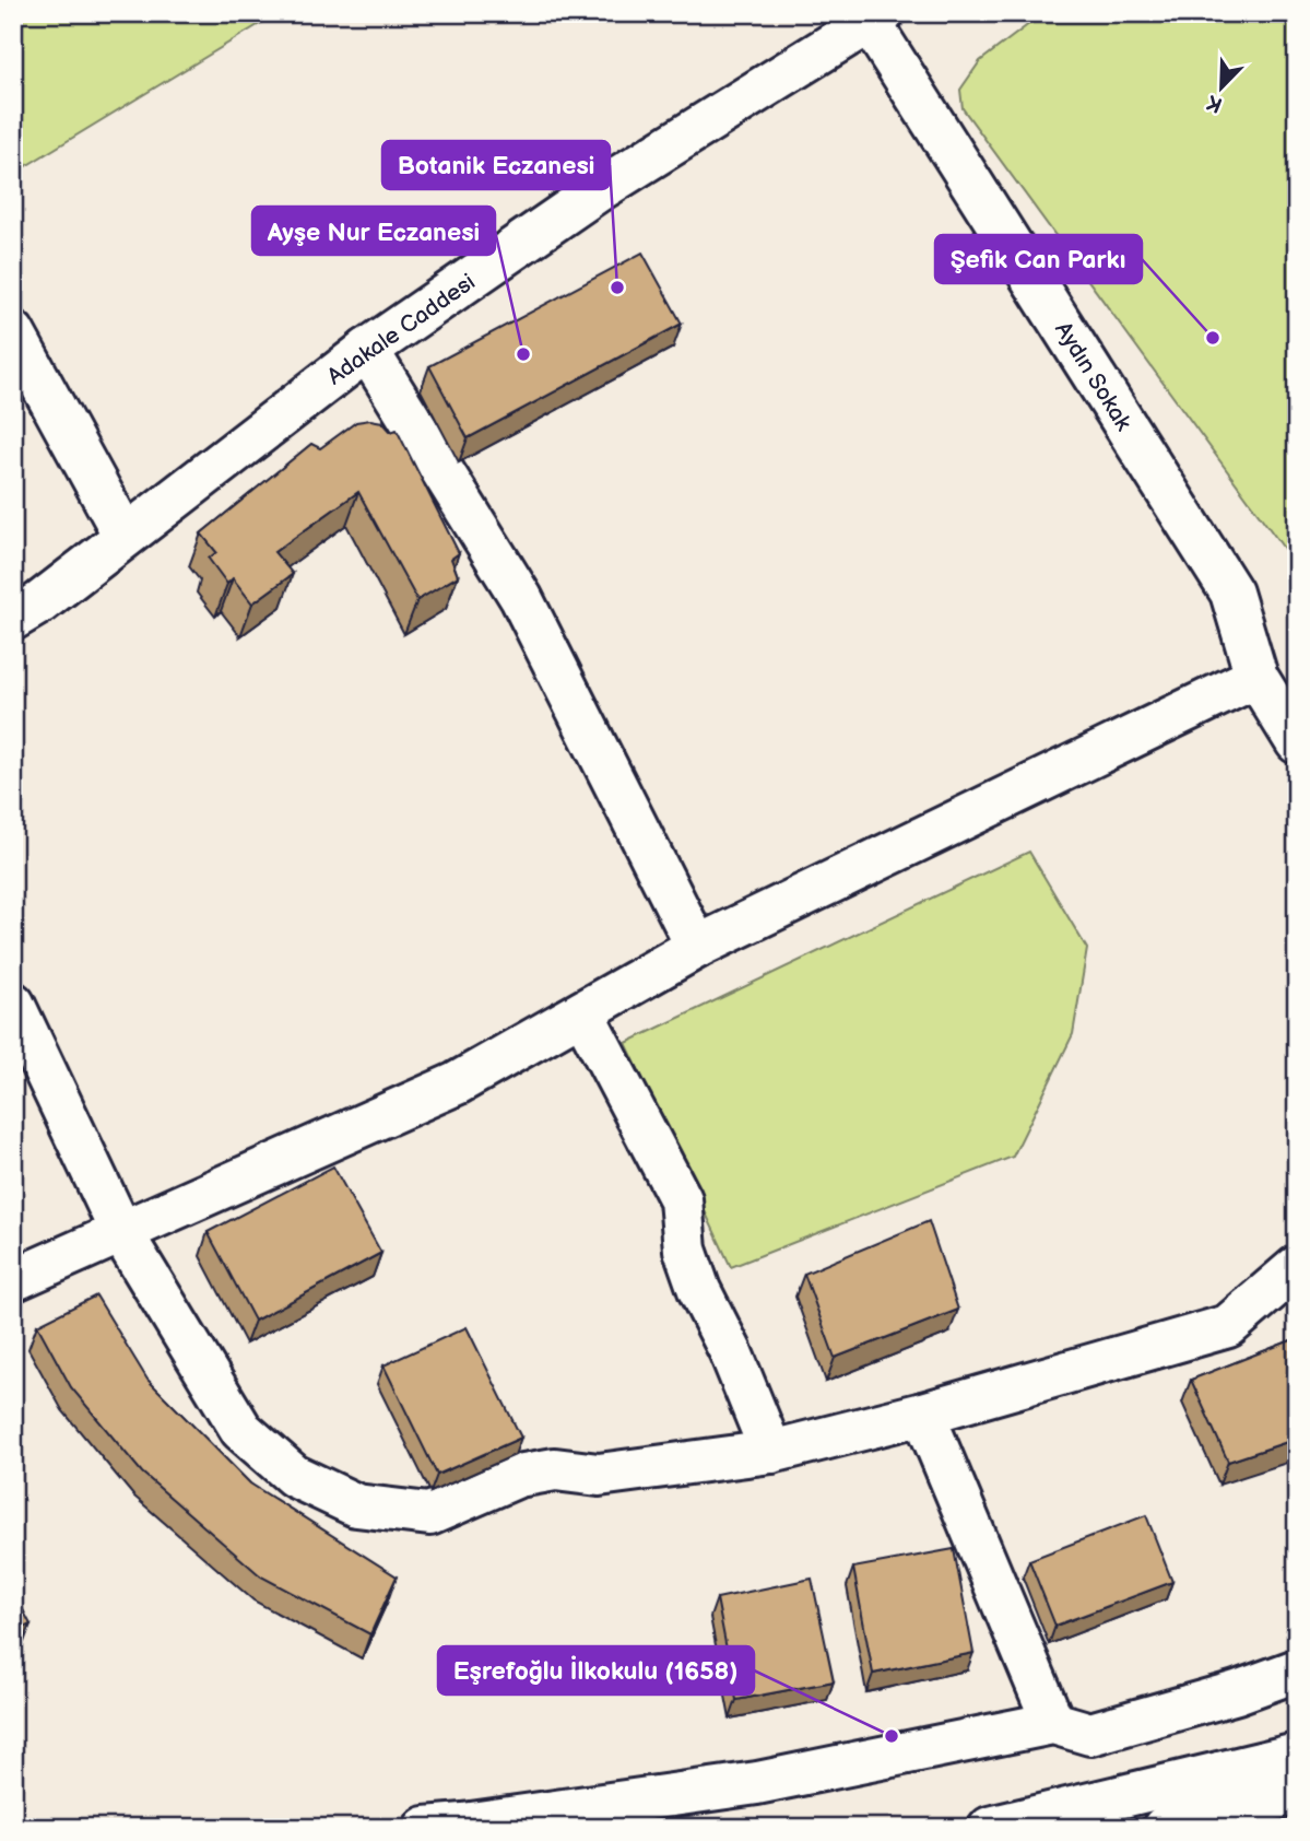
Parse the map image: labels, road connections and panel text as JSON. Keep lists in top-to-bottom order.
{
  "streets": {
    "main road": ["Adakale Caddesi", "Aydın Sokak"]
  },
  "crossings": [
    ["Adakale Caddesi", "Aydın Sokak"]
  ],
  "places": [
    "Botanik Eczanesi",
    "Şefik Can Parkı",
    "Ayşe Nur Eczanesi",
    "Eşrefoğlu İlkokulu (1658)"
  ],
  "north": "bottom left"
}
